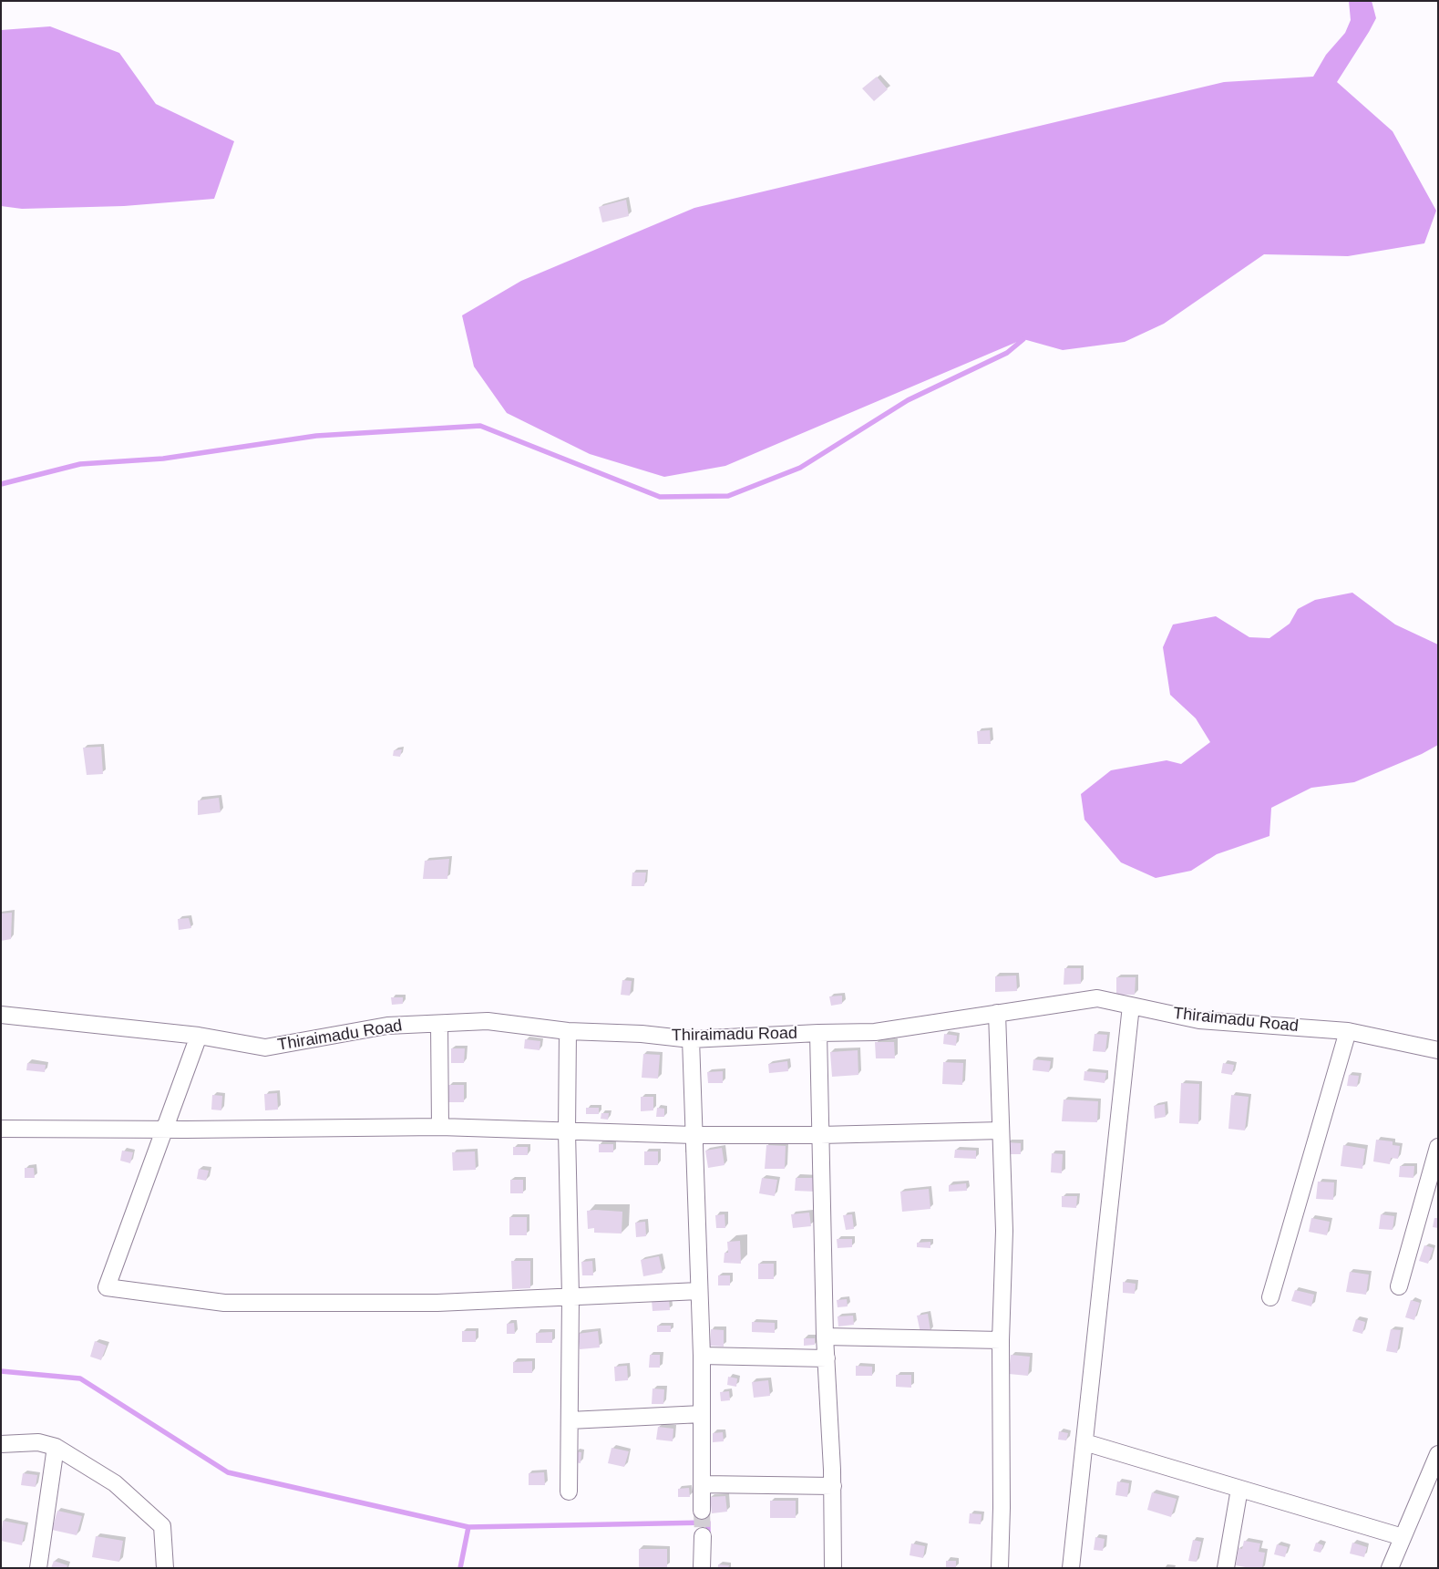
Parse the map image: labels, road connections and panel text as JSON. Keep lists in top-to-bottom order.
{
  "streets": {
    "street": ["Thiraimadu Road"]
  }
}
